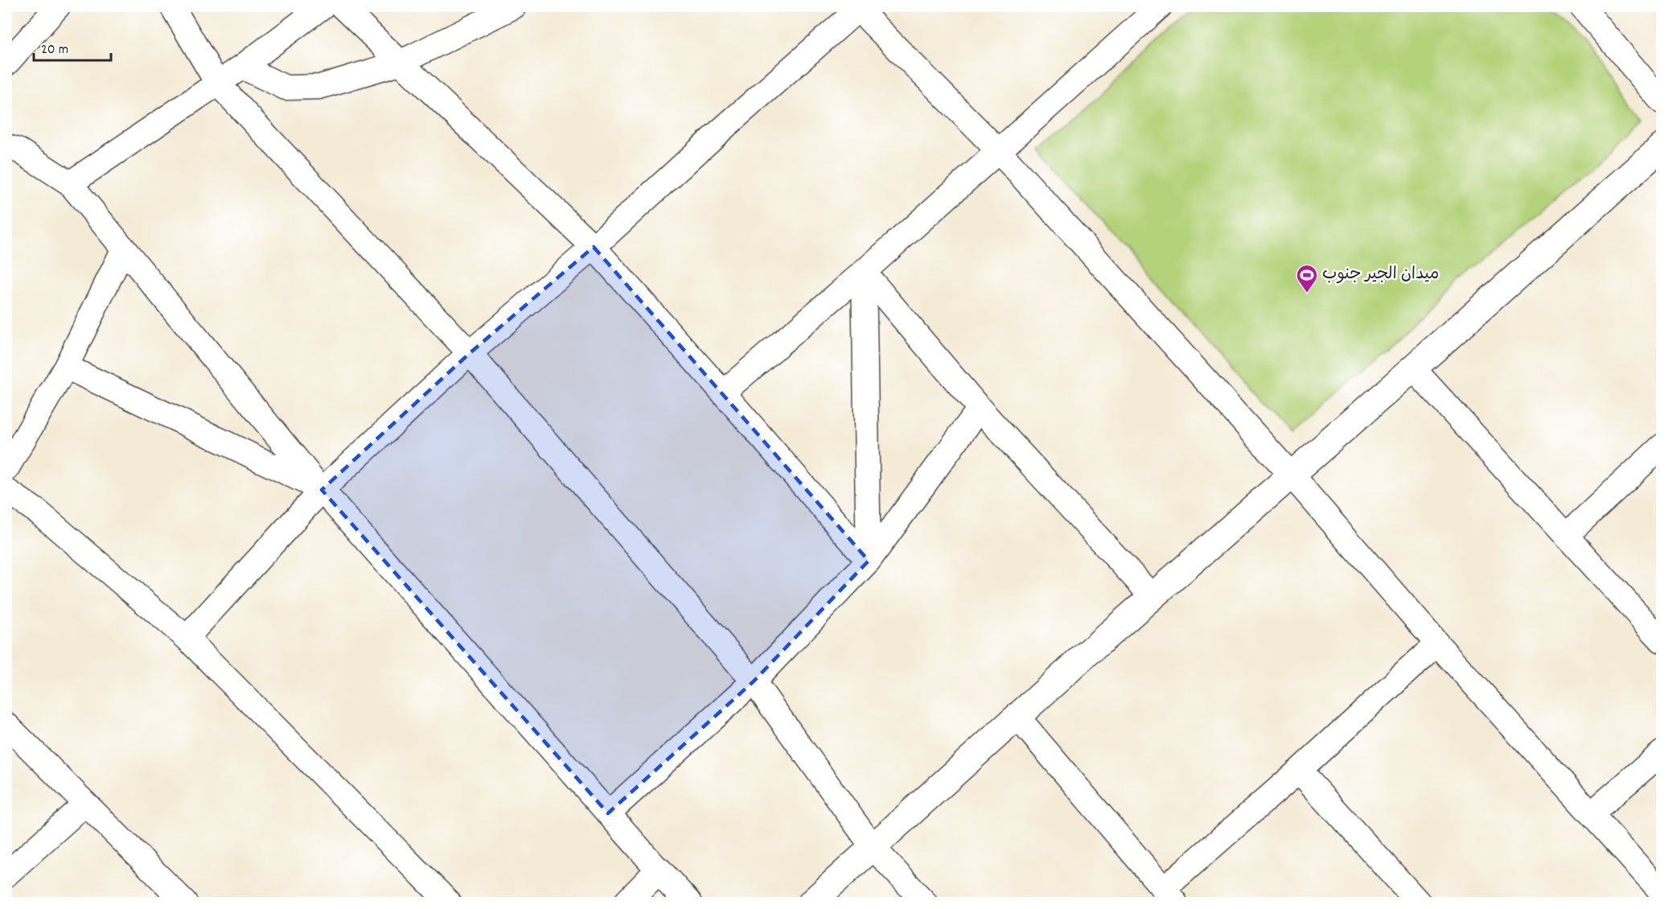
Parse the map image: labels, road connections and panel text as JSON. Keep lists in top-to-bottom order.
{
  "places": {
    "sports": ["ميدان الجير جنوب"]
  },
  "scale_bar": "20 m"
}
